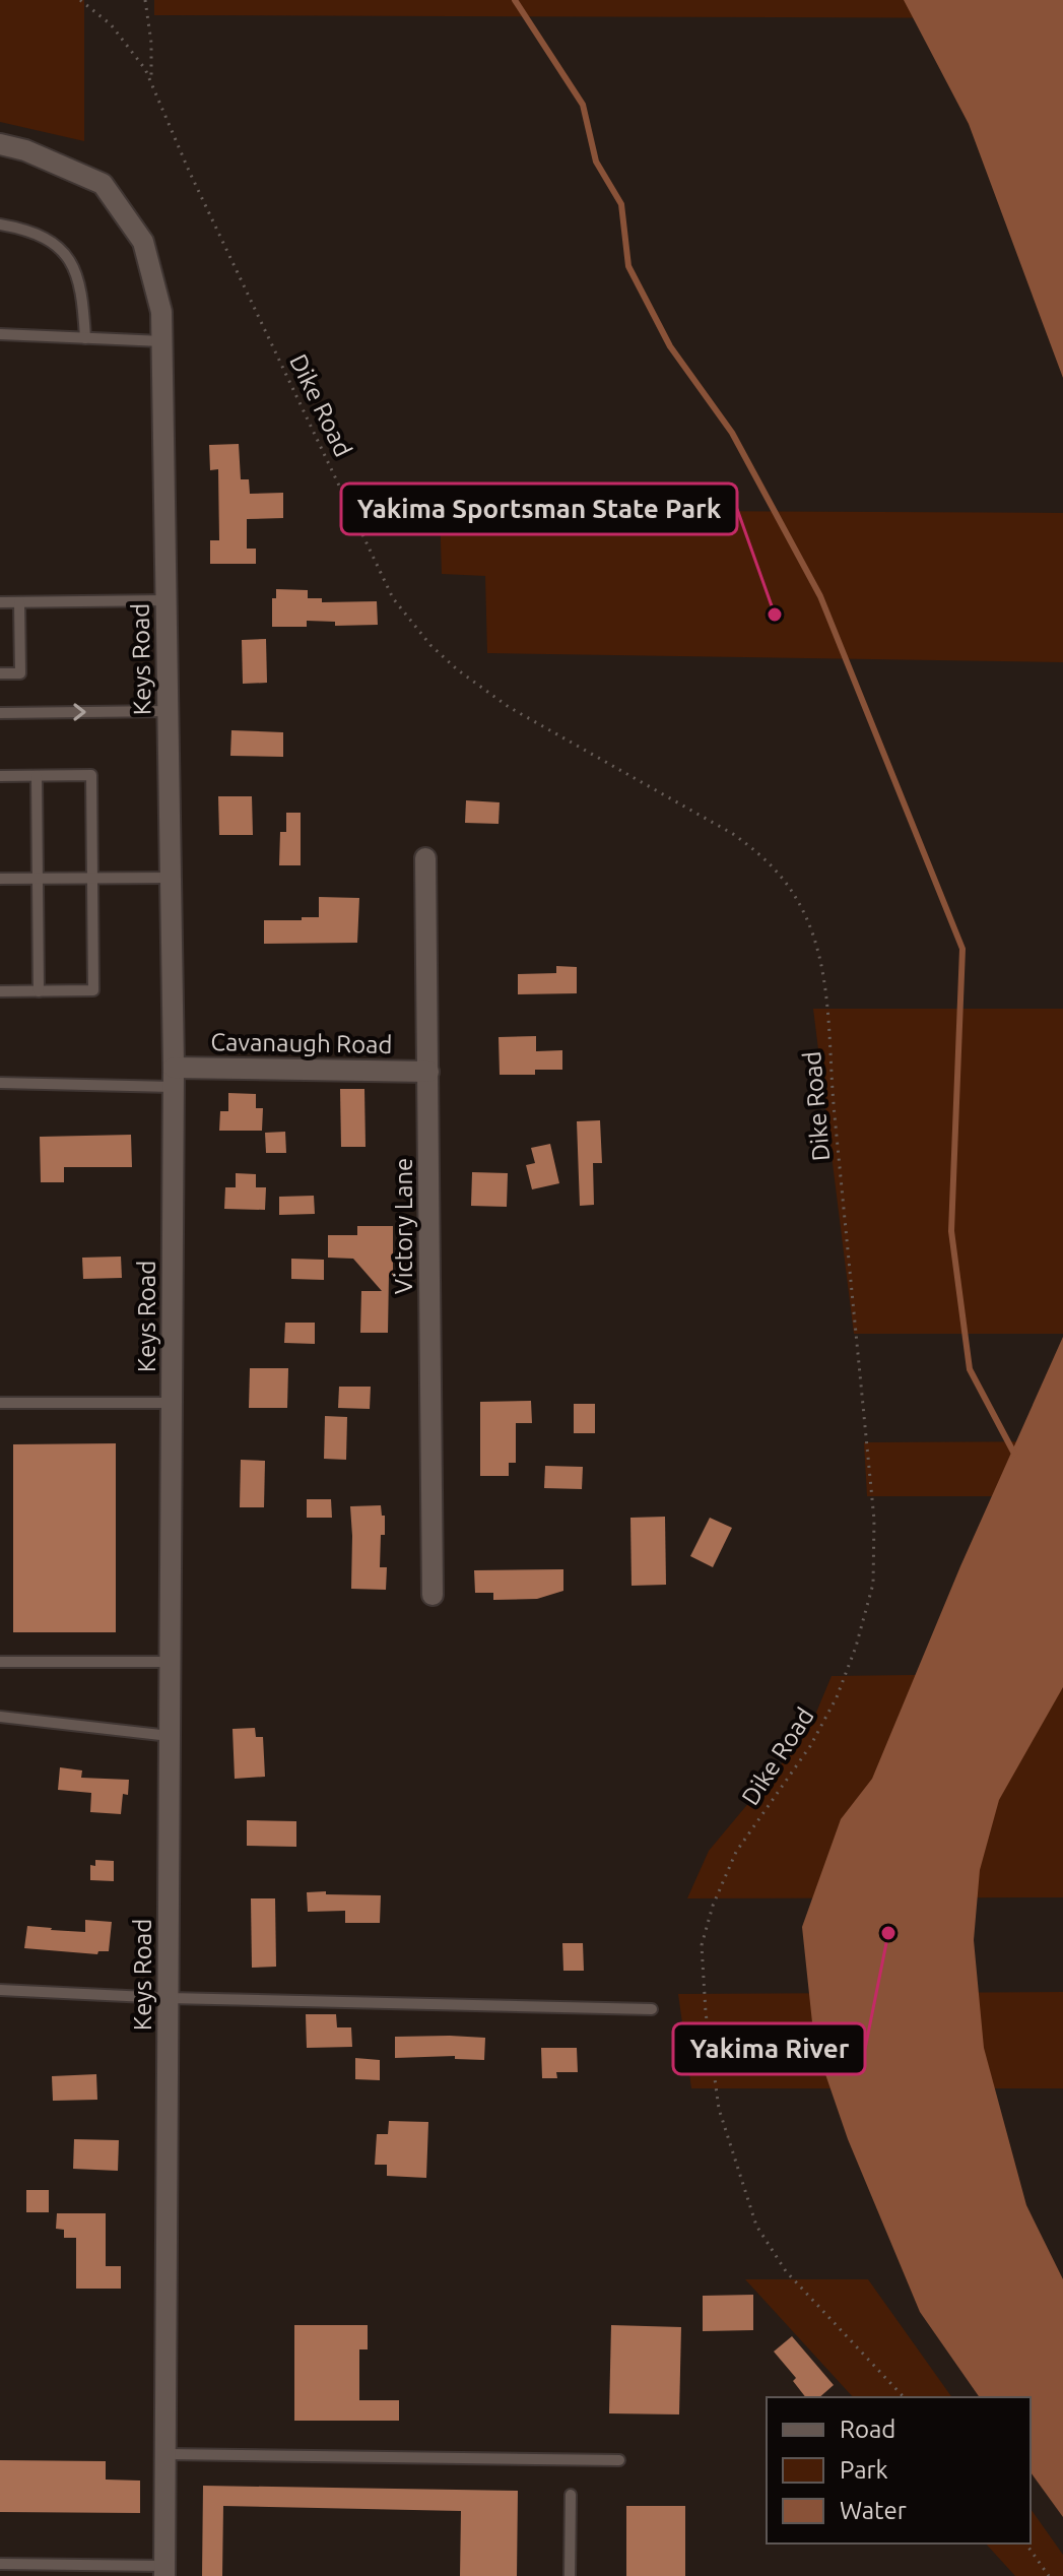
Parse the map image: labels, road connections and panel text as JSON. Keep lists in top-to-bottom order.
{
  "streets": {
    "street": ["Keys Road", "Cavanaugh Road", "Victory Lane"],
    "path": ["Dike Road"]
  },
  "crossings": [
    ["Keys Road", "Cavanaugh Road"],
    ["Cavanaugh Road", "Victory Lane"]
  ],
  "places": ["Yakima Sportsman State Park", "Yakima River"],
  "legend": ["Road", "Park", "Water"]
}
